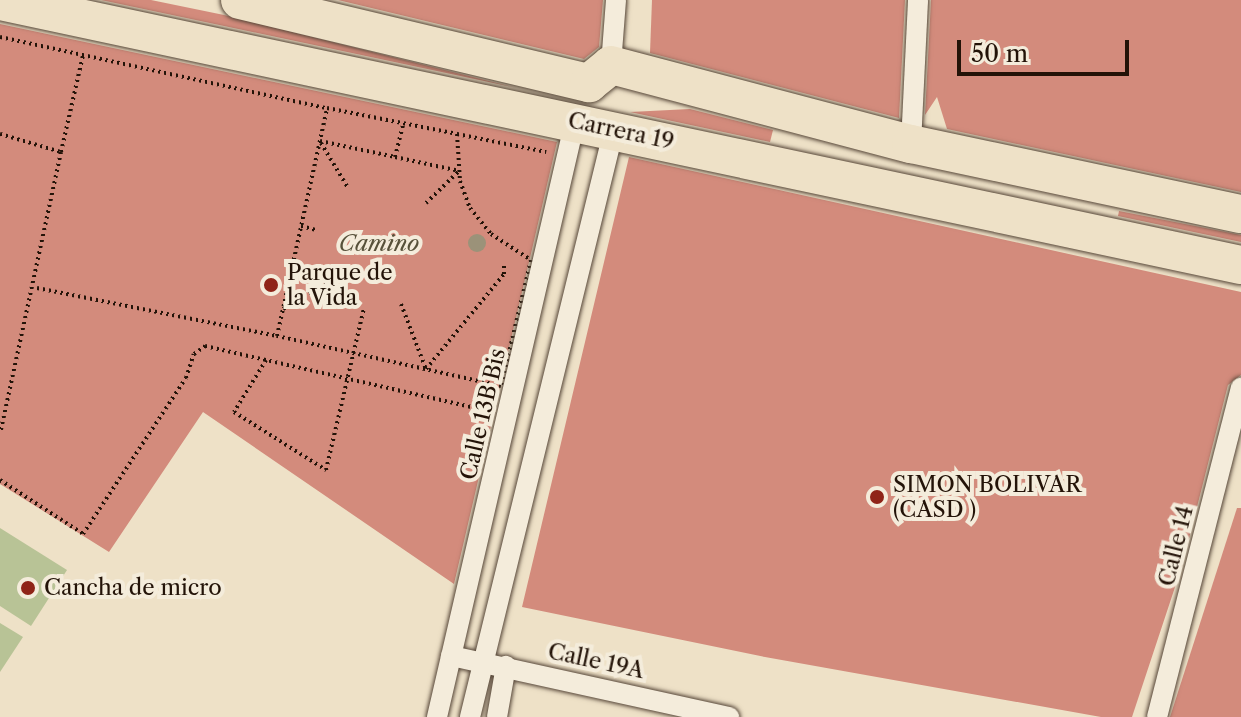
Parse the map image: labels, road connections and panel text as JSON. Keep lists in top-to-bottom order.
{
  "streets": {
    "highway": ["Carrera 19"],
    "street": ["Calle 13B Bis", "Calle 14", "Calle 19A"]
  },
  "crossings": [
    ["Carrera 19", "Calle 13B Bis"],
    ["Calle 13B Bis", "Calle 19A"]
  ],
  "parks": ["Camino"],
  "places": ["Parque de la Vida", "SIMON BOLIVAR (CASD )", "Cancha de micro"],
  "scale_bar": "50 m"
}
